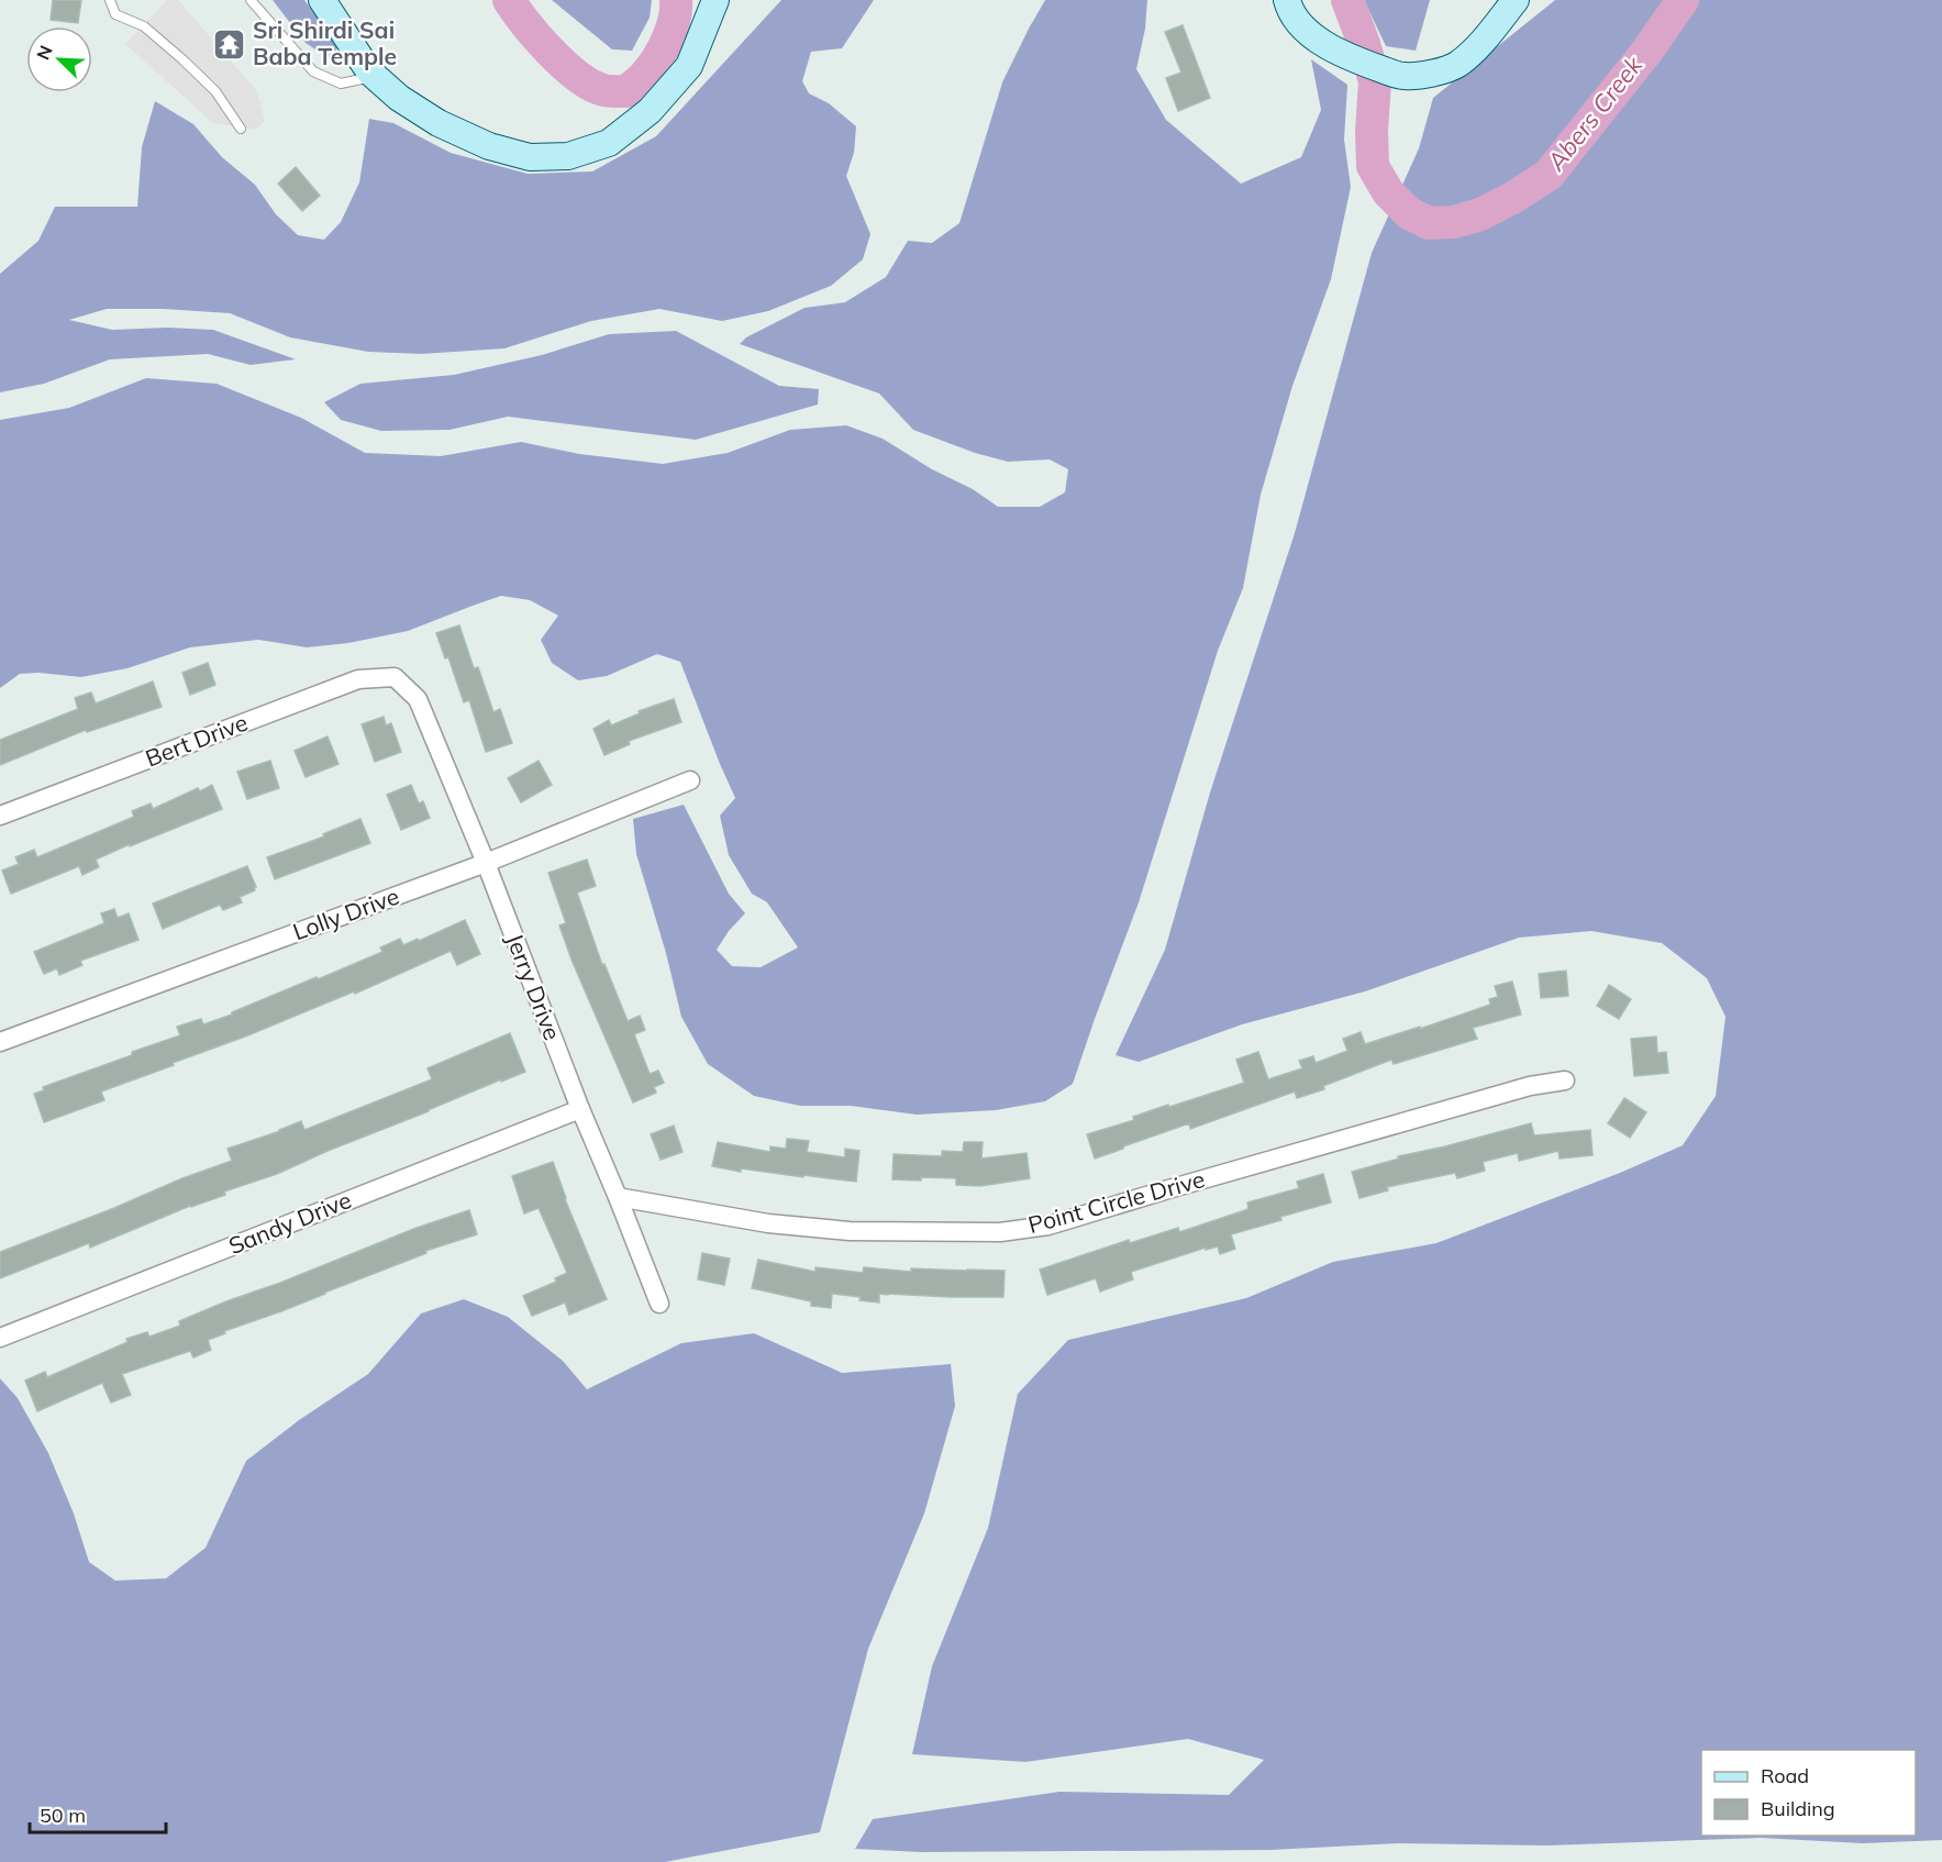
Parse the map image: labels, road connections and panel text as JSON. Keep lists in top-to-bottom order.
{
  "streets": {
    "street": [
      "Bert Drive",
      "Lolly Drive",
      "Jerry Drive",
      "Point Circle Drive",
      "Sandy Drive"
    ]
  },
  "crossings": [
    ["Bert Drive", "Jerry Drive"],
    ["Lolly Drive", "Jerry Drive"],
    ["Jerry Drive", "Point Circle Drive"],
    ["Jerry Drive", "Sandy Drive"]
  ],
  "water": ["Abers Creek"],
  "places": {
    "temple": ["Sri Shirdi Sai Baba Temple"]
  },
  "legend": ["Road", "Building"],
  "scale_bar": "50 m",
  "north": "top left"
}
